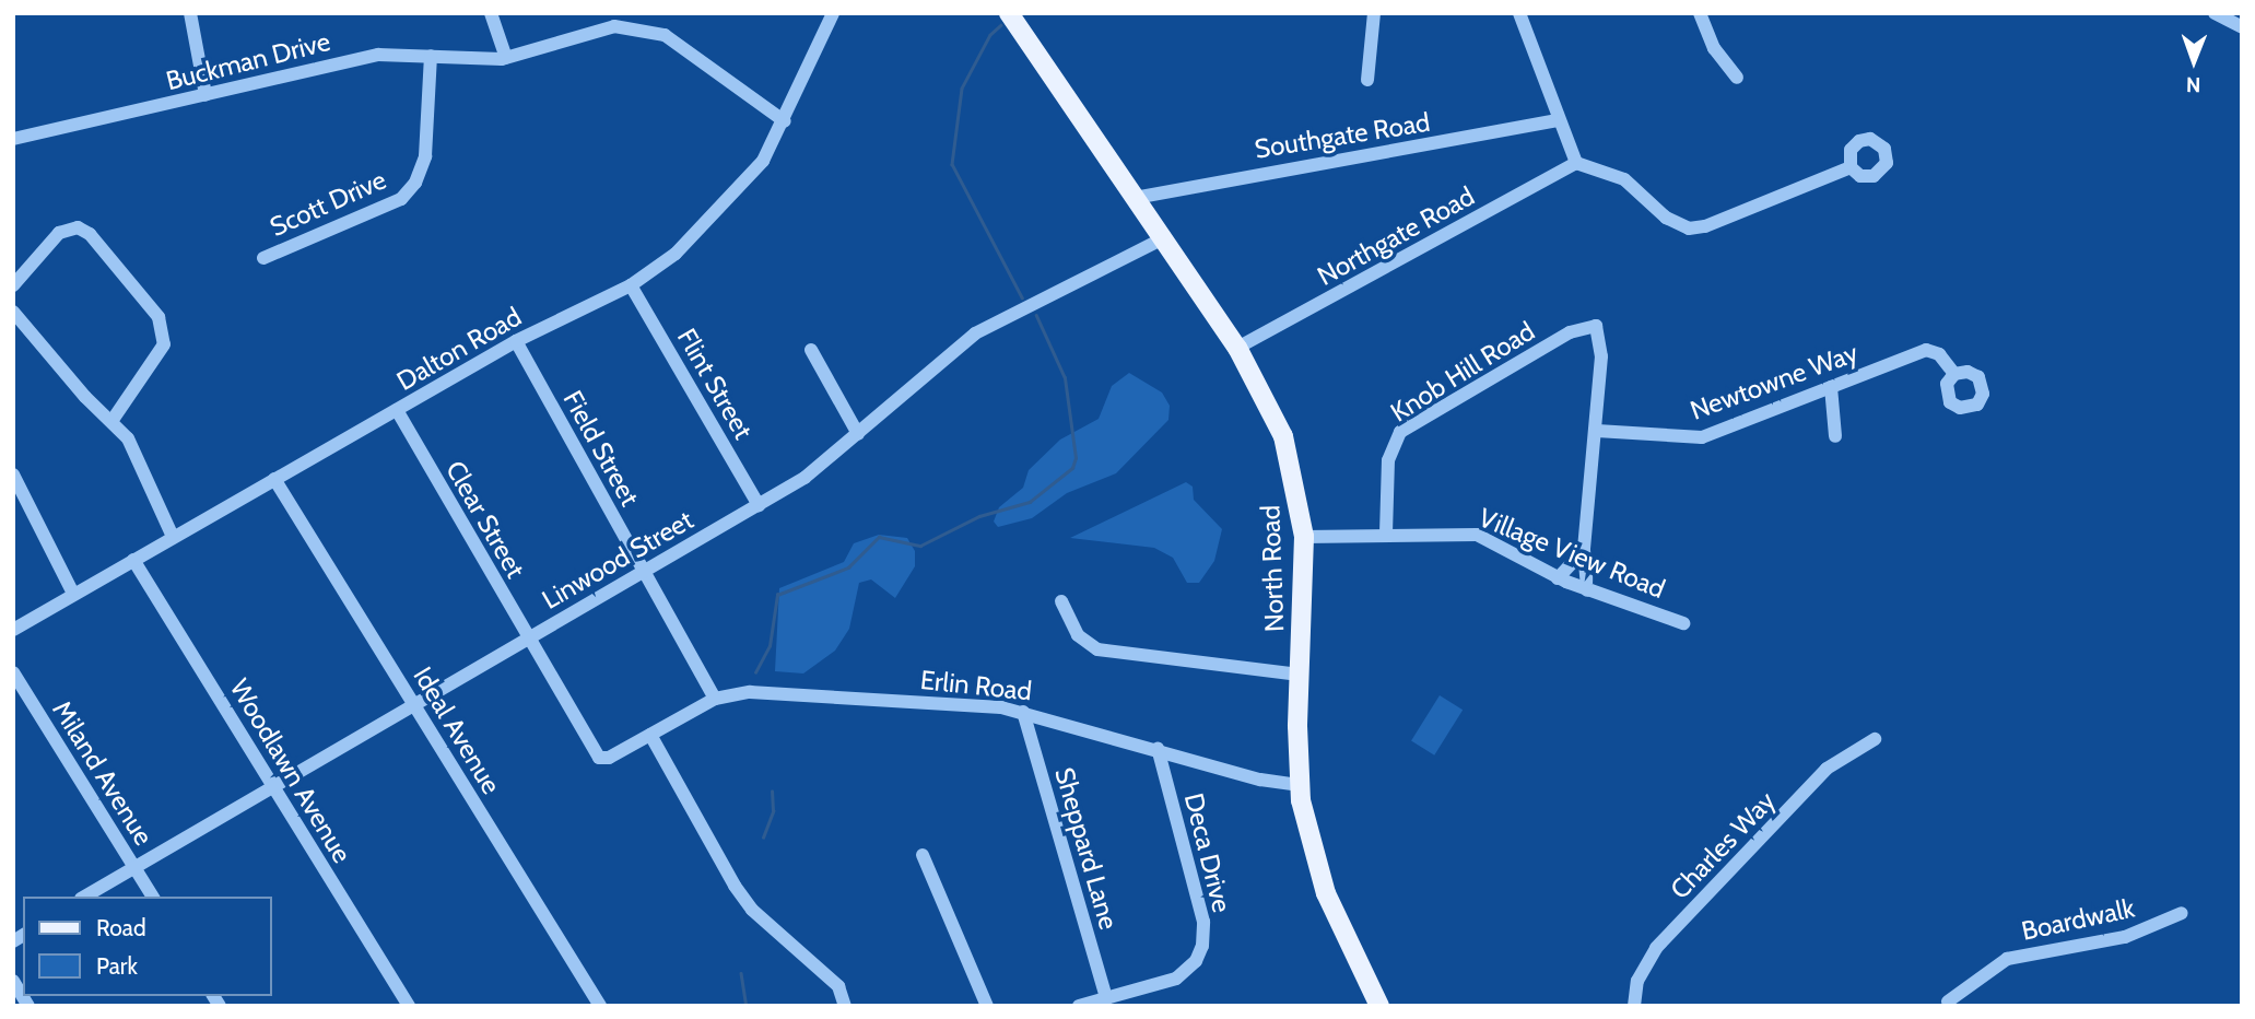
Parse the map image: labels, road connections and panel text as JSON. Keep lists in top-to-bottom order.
{
  "streets": {
    "main road": ["North Road"],
    "street": [
      "Buckman Drive",
      "Southgate Road",
      "Scott Drive",
      "Northgate Road",
      "Dalton Road",
      "Knob Hill Road",
      "Newtowne Way",
      "Flint Street",
      "Field Street",
      "Clear Street",
      "Village View Road",
      "Linwood Street",
      "Erlin Road",
      "Ideal Avenue",
      "Woodlawn Avenue",
      "Miland Avenue",
      "Charles Way",
      "Sheppard Lane",
      "Deca Drive",
      "Boardwalk"
    ]
  },
  "crossings": [
    ["Buckman Drive", "Scott Drive"],
    ["Buckman Drive", "Dalton Road"],
    ["Southgate Road", "North Road"],
    ["Northgate Road", "North Road"],
    ["Dalton Road", "Flint Street"],
    ["Dalton Road", "Field Street"],
    ["Dalton Road", "Clear Street"],
    ["Dalton Road", "Ideal Avenue"],
    ["Dalton Road", "Woodlawn Avenue"],
    ["Knob Hill Road", "Newtowne Way"],
    ["Knob Hill Road", "Village View Road"],
    ["Flint Street", "Linwood Street"],
    ["Field Street", "Linwood Street"],
    ["Field Street", "Erlin Road"],
    ["Clear Street", "Linwood Street"],
    ["Clear Street", "Erlin Road"],
    ["Village View Road", "North Road"],
    ["Linwood Street", "North Road"],
    ["Linwood Street", "Ideal Avenue"],
    ["Linwood Street", "Woodlawn Avenue"],
    ["Linwood Street", "Miland Avenue"],
    ["North Road", "Erlin Road"],
    ["Erlin Road", "Sheppard Lane"],
    ["Erlin Road", "Deca Drive"],
    ["Sheppard Lane", "Deca Drive"]
  ],
  "legend": ["Road", "Park"],
  "north": "bottom"
}
